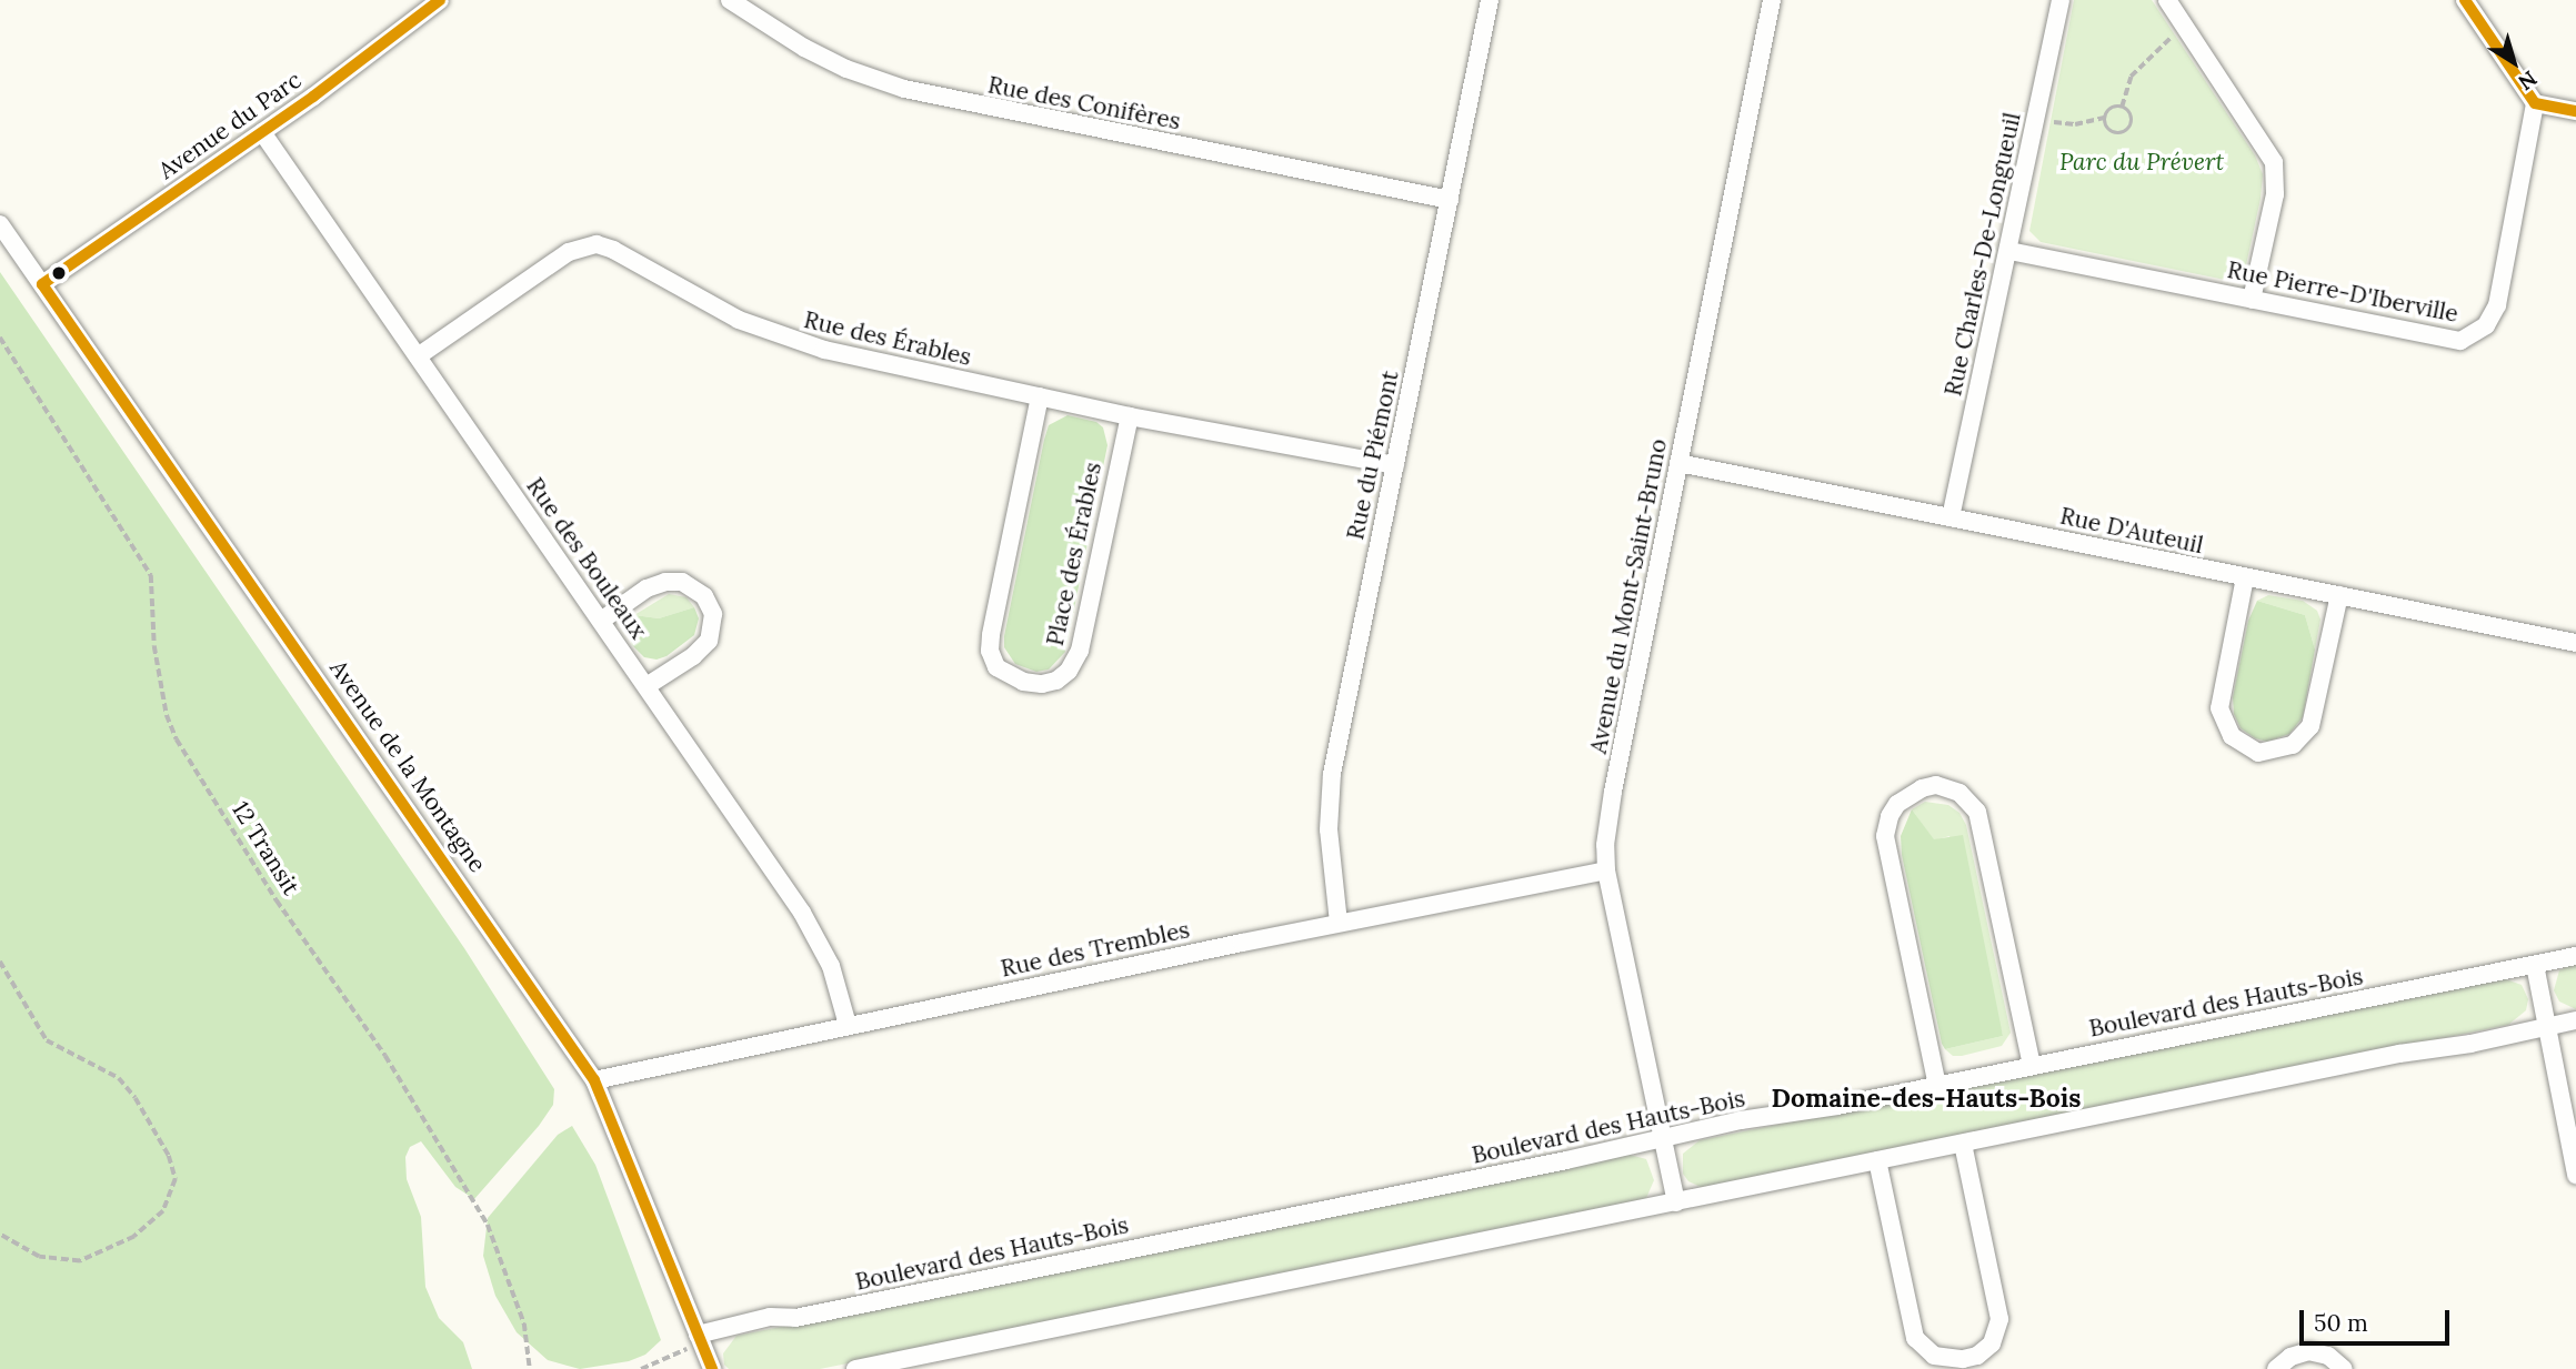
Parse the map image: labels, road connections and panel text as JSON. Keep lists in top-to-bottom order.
{
  "streets": {
    "street": [
      "Rue des Conifères",
      "Avenue du Parc",
      "Rue Charles-De-Longueuil",
      "Rue Pierre-D'Iberville",
      "Rue des Érables",
      "Rue du Piémont",
      "Rue D'Auteuil",
      "Place des Érables",
      "Rue des Bouleaux",
      "Avenue du Mont-Saint-Bruno",
      "Avenue de la Montagne",
      "Rue des Trembles",
      "Boulevard des Hauts-Bois"
    ],
    "path": ["12 Transit"]
  },
  "crossings": [
    ["Rue des Conifères", "Rue du Piémont"],
    ["Avenue du Parc", "Rue des Bouleaux"],
    ["Avenue du Parc", "Avenue de la Montagne"],
    ["Rue Charles-De-Longueuil", "Rue Pierre-D'Iberville"],
    ["Rue Charles-De-Longueuil", "Rue D'Auteuil"],
    ["Rue des Érables", "Rue du Piémont"],
    ["Rue des Érables", "Place des Érables"],
    ["Rue des Érables", "Rue des Bouleaux"],
    ["Rue du Piémont", "Rue des Trembles"],
    ["Rue D'Auteuil", "Avenue du Mont-Saint-Bruno"],
    ["Rue des Bouleaux", "Rue des Trembles"],
    ["Avenue du Mont-Saint-Bruno", "Rue des Trembles"],
    ["Avenue du Mont-Saint-Bruno", "Boulevard des Hauts-Bois"],
    ["Avenue de la Montagne", "Rue des Trembles"],
    ["Avenue de la Montagne", "Boulevard des Hauts-Bois"]
  ],
  "districts": ["Domaine-des-Hauts-Bois"],
  "parks": ["Parc du Prévert"],
  "scale_bar": "50 m",
  "north": "bottom right"
}
